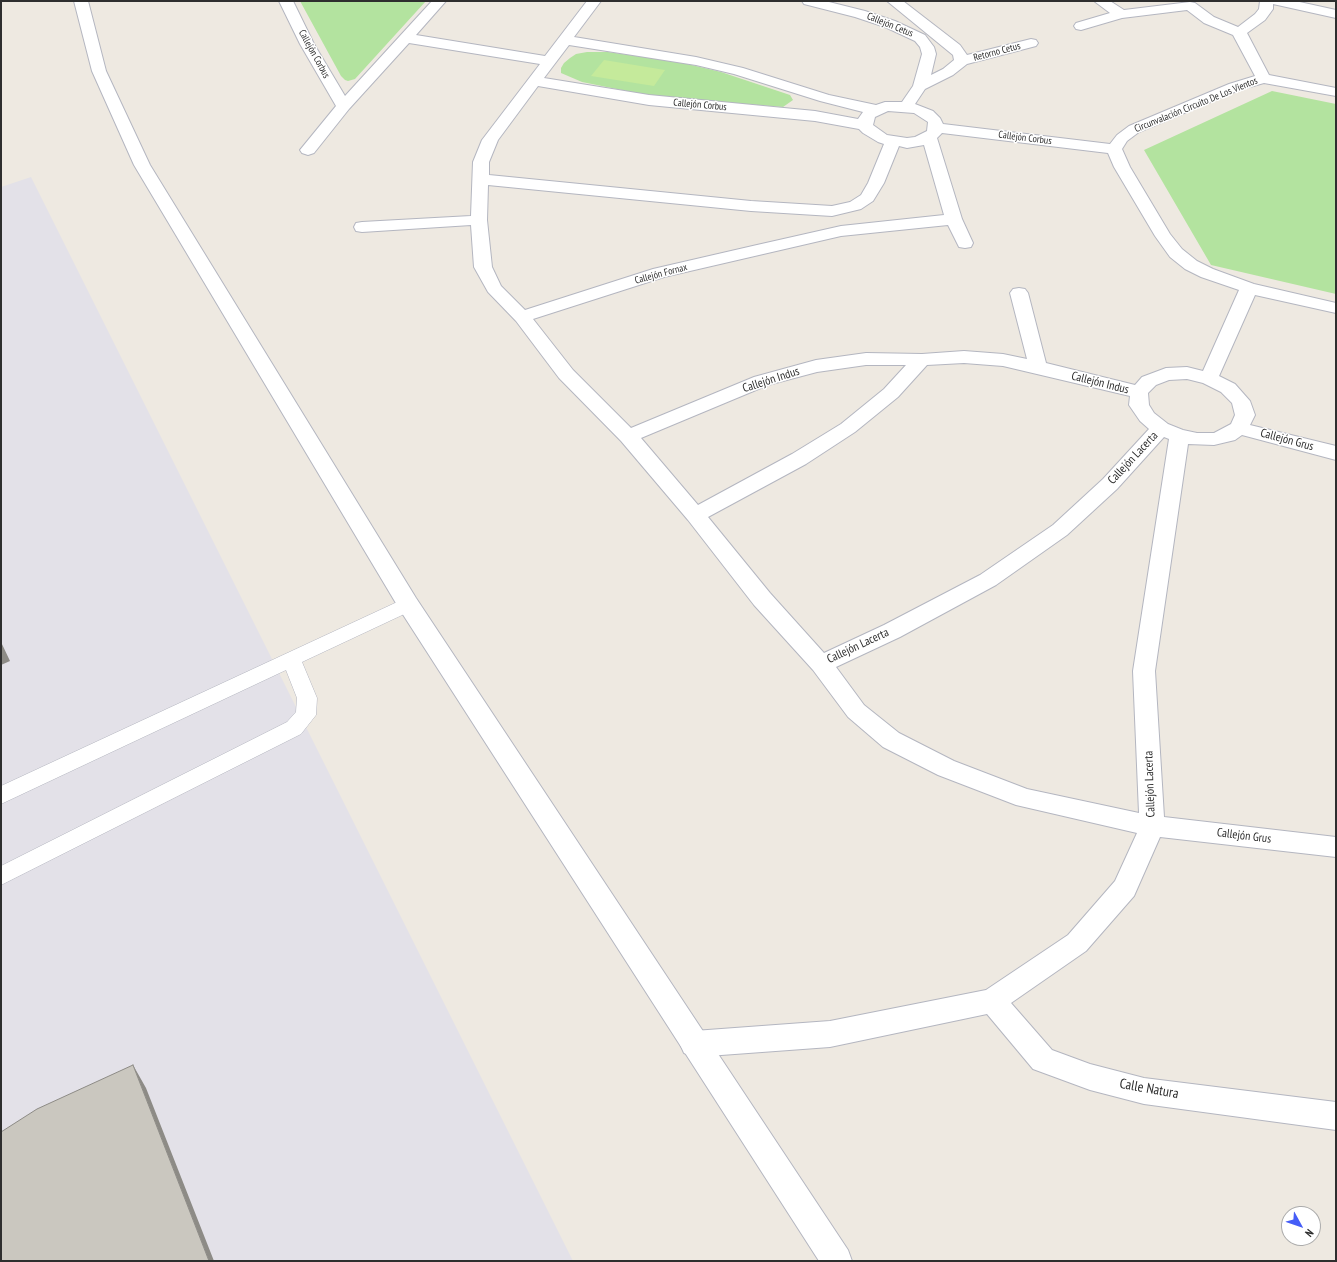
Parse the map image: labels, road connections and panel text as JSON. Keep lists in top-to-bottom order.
{
  "streets": {
    "street": [
      "Callejón Cetus",
      "Retorno Cetus",
      "Callejón Corbus",
      "Circunvalación Circuito De Los Vientos",
      "Callejón Fornax",
      "Callejón Indus",
      "Callejón Grus",
      "Callejón Lacerta",
      "Calle Natura"
    ]
  },
  "crossings": [
    ["Callejón Cetus", "Retorno Cetus"],
    ["Callejón Corbus", "Circunvalación Circuito De Los Vientos"],
    ["Callejón Indus", "Callejón Grus"],
    ["Callejón Indus", "Callejón Lacerta"],
    ["Callejón Grus", "Callejón Lacerta"]
  ],
  "north": "bottom right"
}
